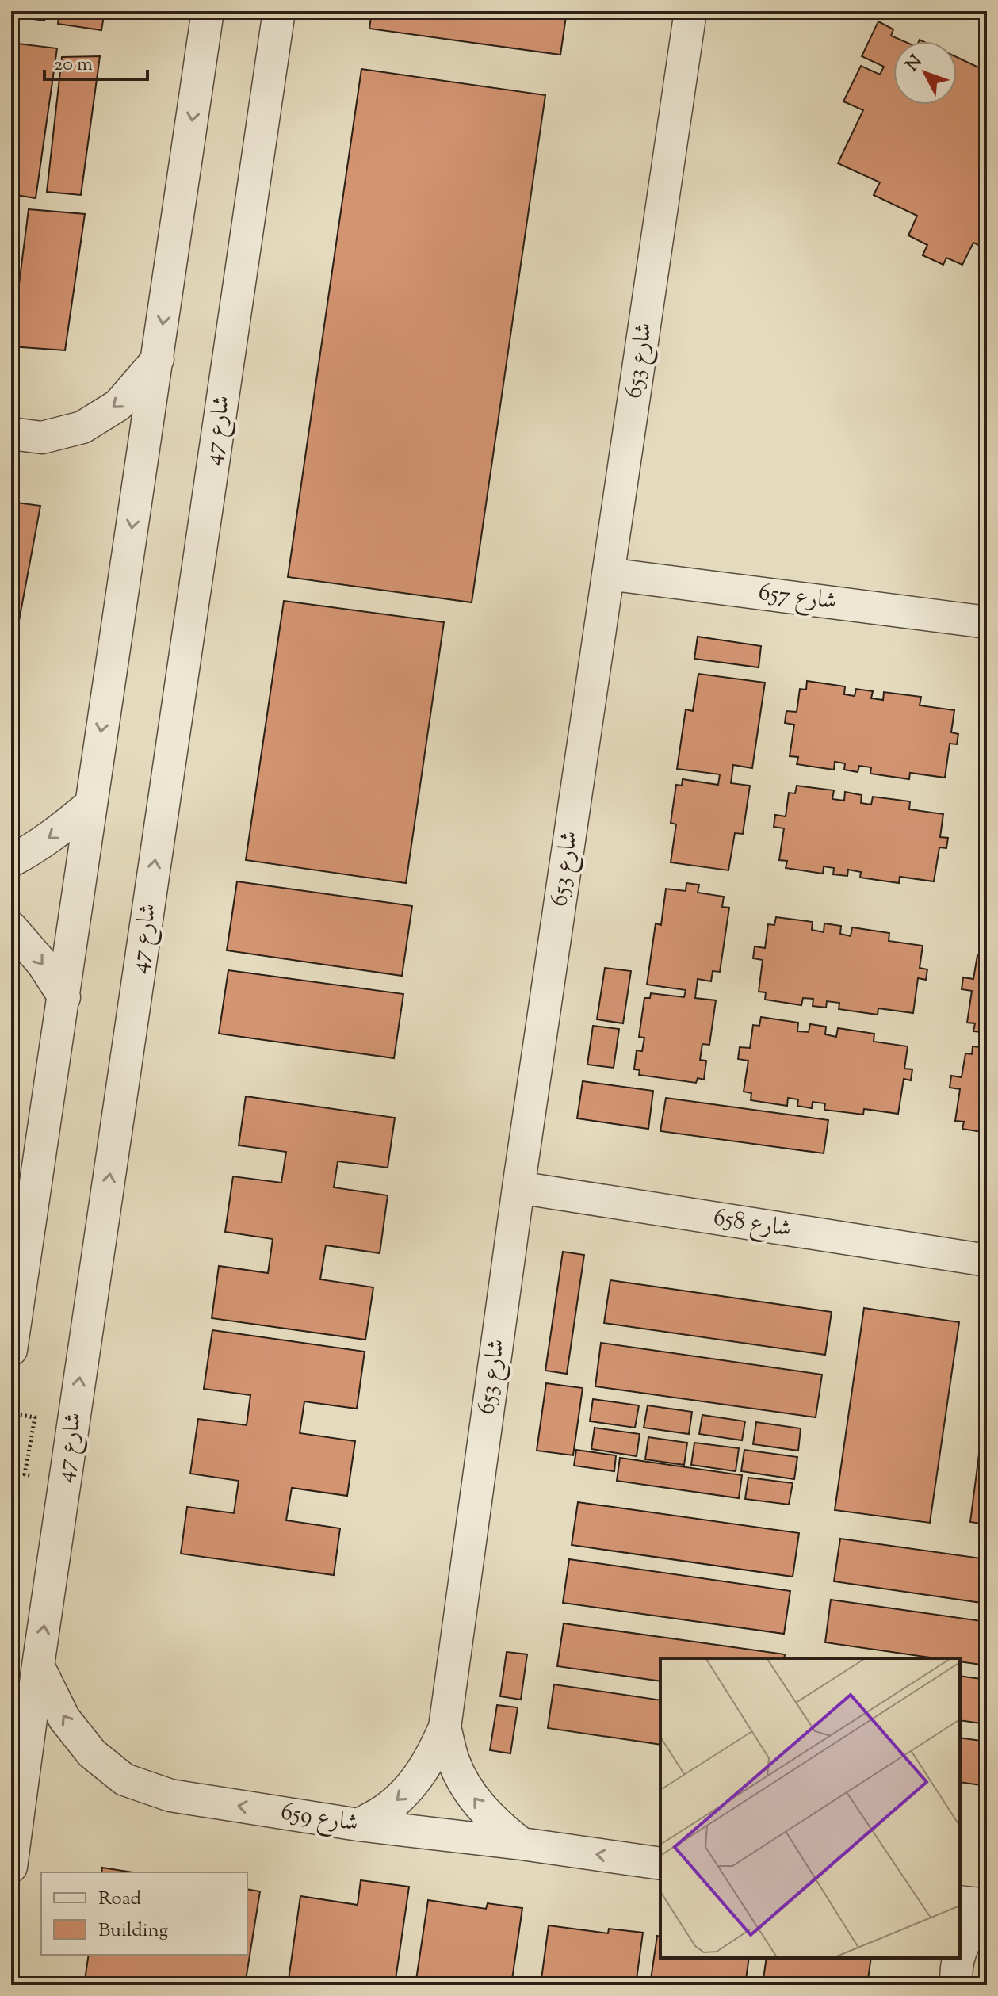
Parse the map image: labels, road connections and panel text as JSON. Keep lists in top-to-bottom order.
{
  "streets": {
    "street": [
      "شارع 653",
      "شارع 47",
      "شارع 657",
      "شارع 658",
      "شارع 659"
    ]
  },
  "crossings": [
    ["شارع 653", "شارع 657"],
    ["شارع 653", "شارع 658"],
    ["شارع 653", "شارع 659"],
    ["شارع 47", "شارع 659"]
  ],
  "one_way": ["شارع 659"],
  "legend": ["Road", "Building"],
  "scale_bar": "20 m",
  "north": "top left"
}
